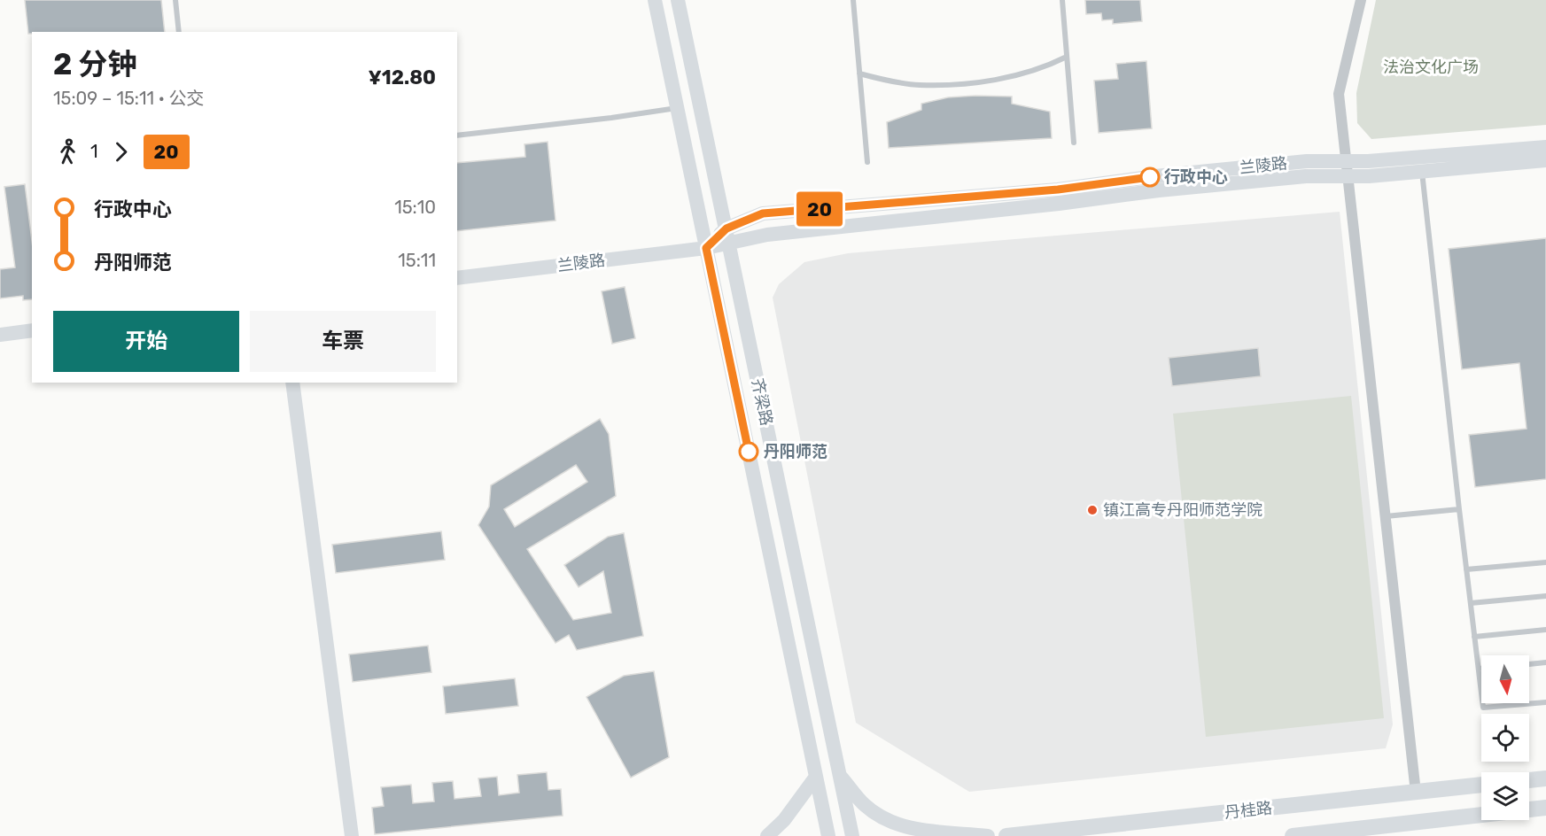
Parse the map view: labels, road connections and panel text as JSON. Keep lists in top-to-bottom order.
{
  "streets": {
    "main road": ["丹桂路"],
    "street": ["兰陵路", "齐梁路"]
  },
  "crossings": [
    ["兰陵路", "齐梁路"]
  ],
  "parks": ["法治文化广场"],
  "places": ["行政中心", "丹阳师范", "镇江高专丹阳师范学院"],
  "lines": ["bus line 20"],
  "north": "bottom",
  "page": {
    "on_map": "20",
    "heading": ["2 分钟", "15:09 – 15:11 · 公交", "¥12.80"],
    "legs": ["1", "20"],
    "list": [
      {
        "name": "行政中心",
        "value": "15:10"
      },
      {
        "name": "丹阳师范",
        "value": "15:11"
      }
    ],
    "buttons": ["开始", "车票"]
  }
}
